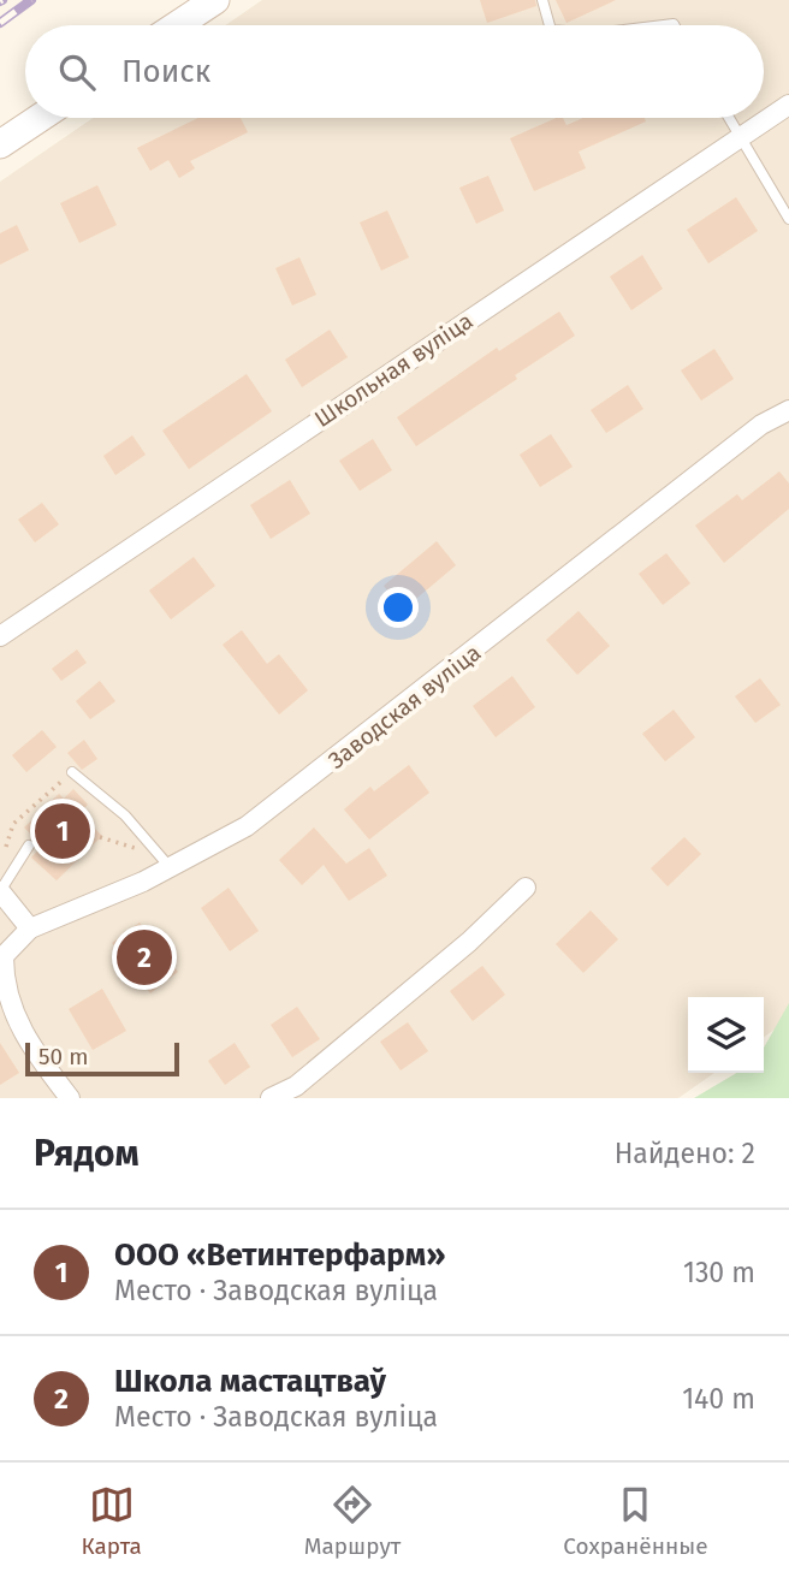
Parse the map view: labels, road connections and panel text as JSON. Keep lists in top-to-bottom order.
{
  "streets": {
    "street": ["Школьная вуліца", "Заводская вуліца"]
  },
  "scale_bar": "50 m",
  "page": {
    "search": "Поиск",
    "pins": ["1", "2"],
    "scale": "50 m",
    "heading": ["Рядом", "Найдено: 2"],
    "list": [
      {
        "mark": "1",
        "name": "ООО «Ветинтерфарм»",
        "note": "Место · Заводская вуліца",
        "value": "130 m"
      },
      {
        "mark": "2",
        "name": "Школа мастацтваў",
        "note": "Место · Заводская вуліца",
        "value": "140 m"
      }
    ],
    "nav": ["Карта", "Маршрут", "Сохранённые"]
  }
}
